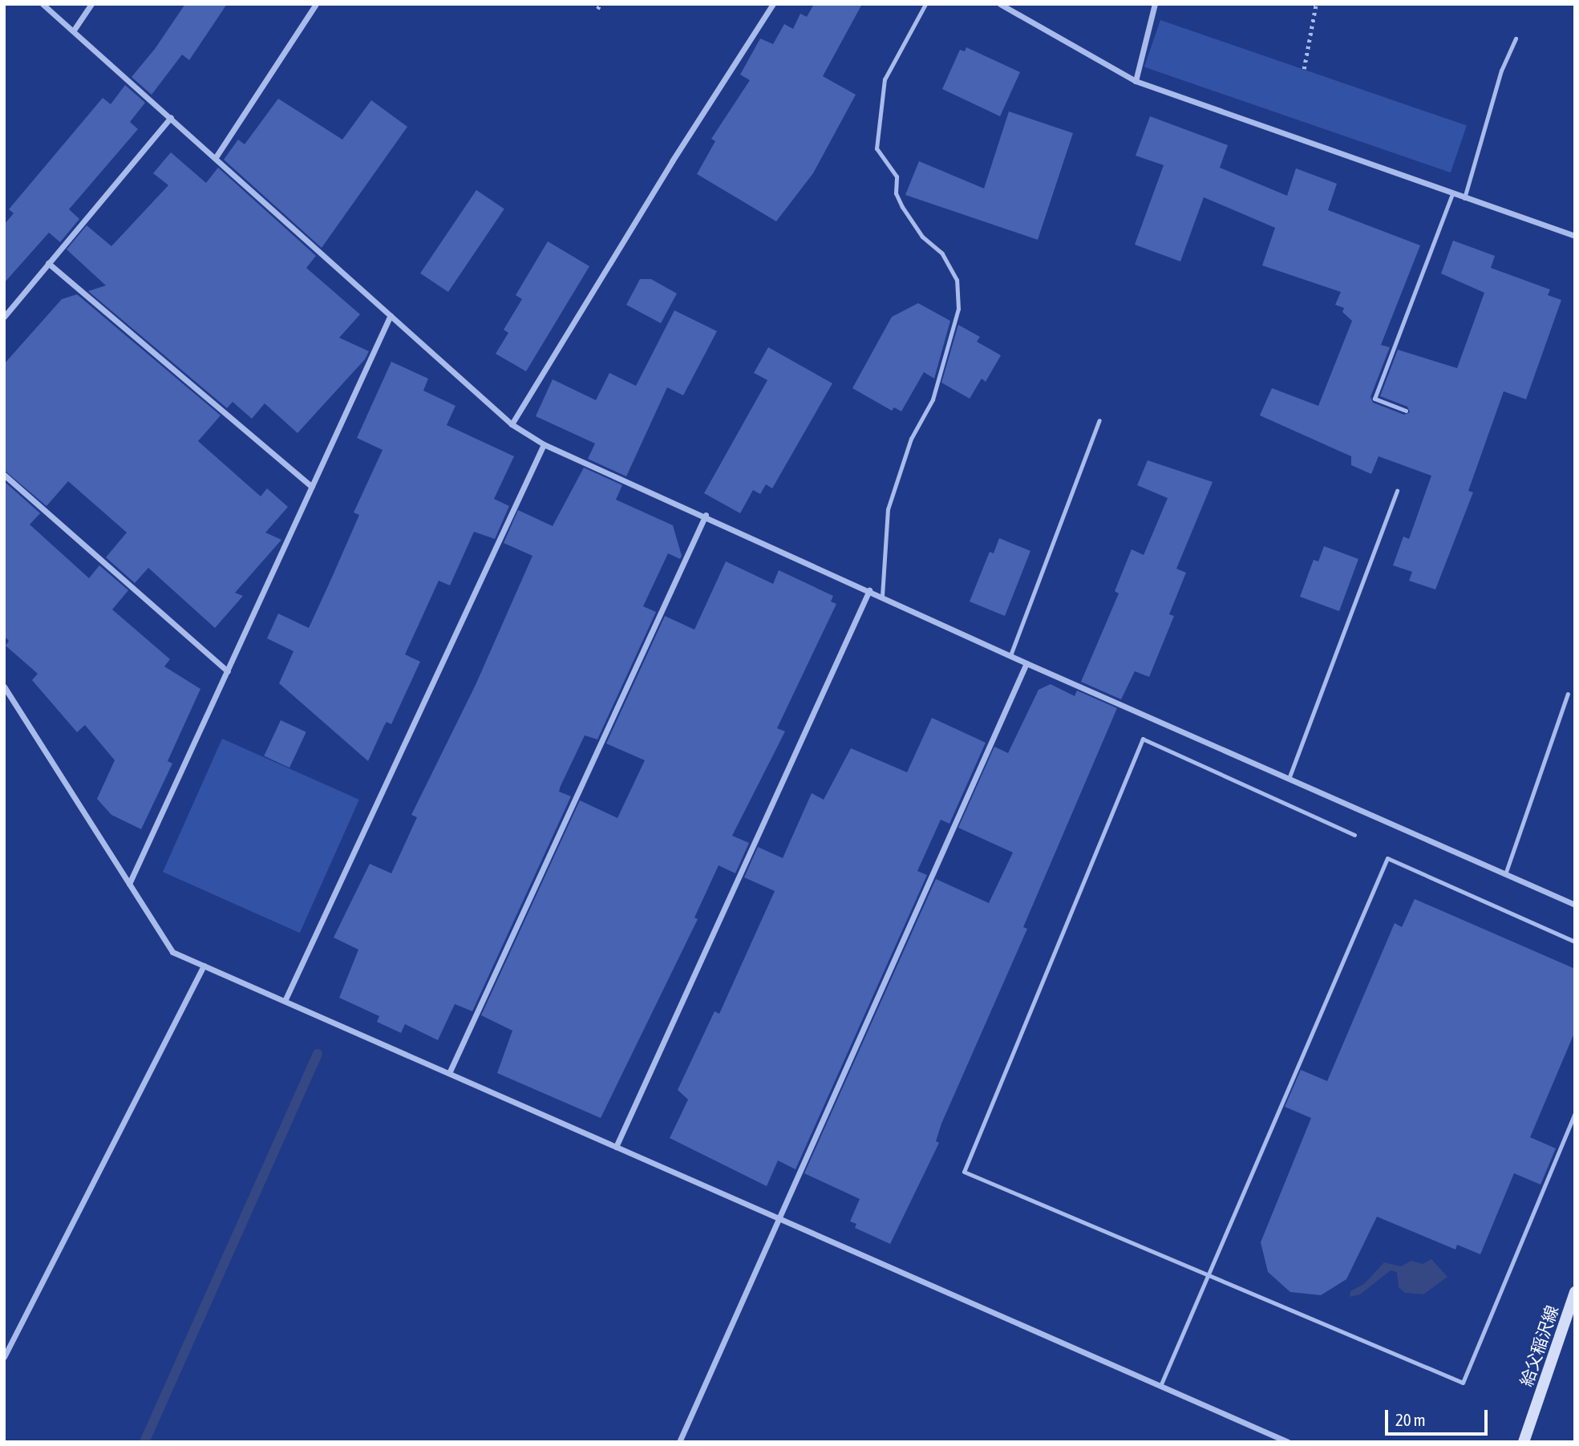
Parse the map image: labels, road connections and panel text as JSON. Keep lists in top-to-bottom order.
{
  "streets": {
    "main road": ["給父稲沢線"]
  },
  "scale_bar": "20 m"
}
